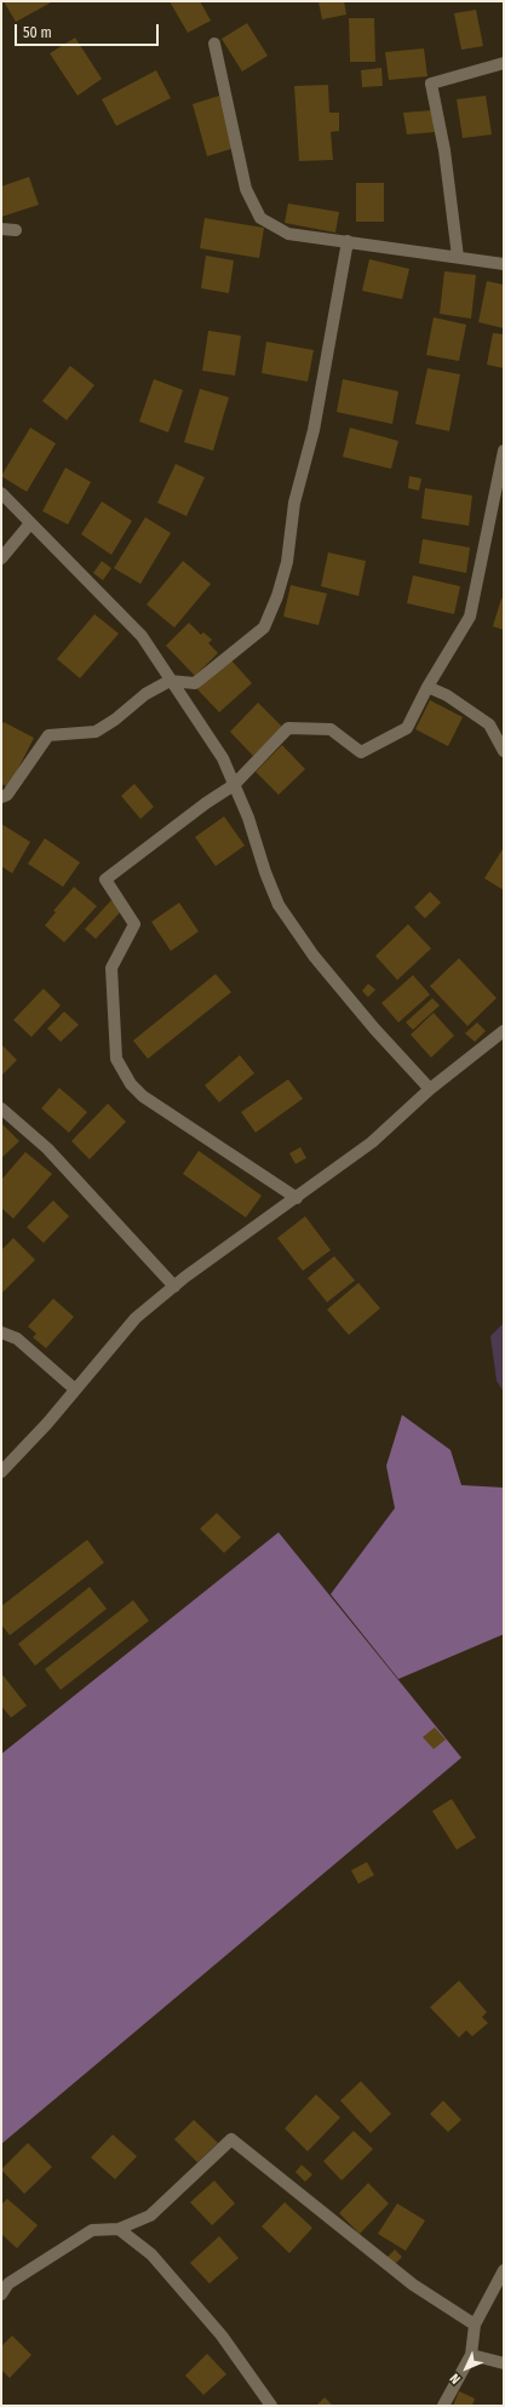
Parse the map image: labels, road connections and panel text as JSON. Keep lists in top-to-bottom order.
{
  "scale_bar": "50 m",
  "north": "bottom left"
}
